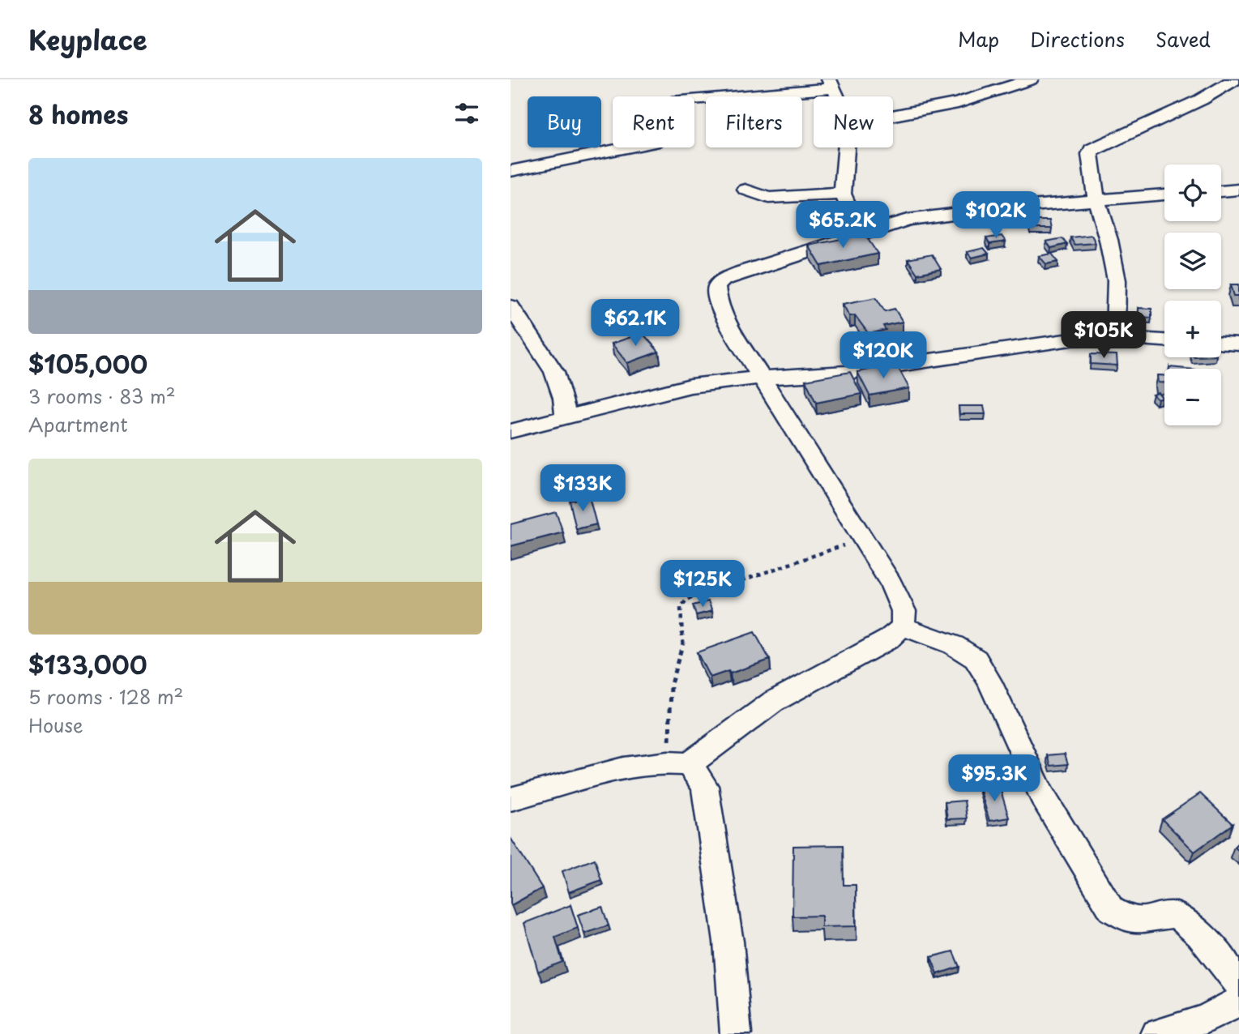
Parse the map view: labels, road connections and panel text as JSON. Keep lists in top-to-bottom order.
{
  "page": {
    "header": "Keyplace",
    "nav": ["Map", "Directions", "Saved"],
    "heading": "8 homes",
    "chip": [
      "Buy",
      "Rent",
      "Filters",
      "New"
    ],
    "list": [
      {
        "name": "$105,000",
        "note": "3 rooms · 83 m² · Apartment"
      },
      {
        "name": "$133,000",
        "note": "5 rooms · 128 m² · House"
      }
    ],
    "map_buttons": ["+", "−"],
    "price": [
      "$102K",
      "$65.2K",
      "$62.1K",
      "$105K",
      "$120K",
      "$133K",
      "$125K",
      "$95.3K"
    ]
  }
}
